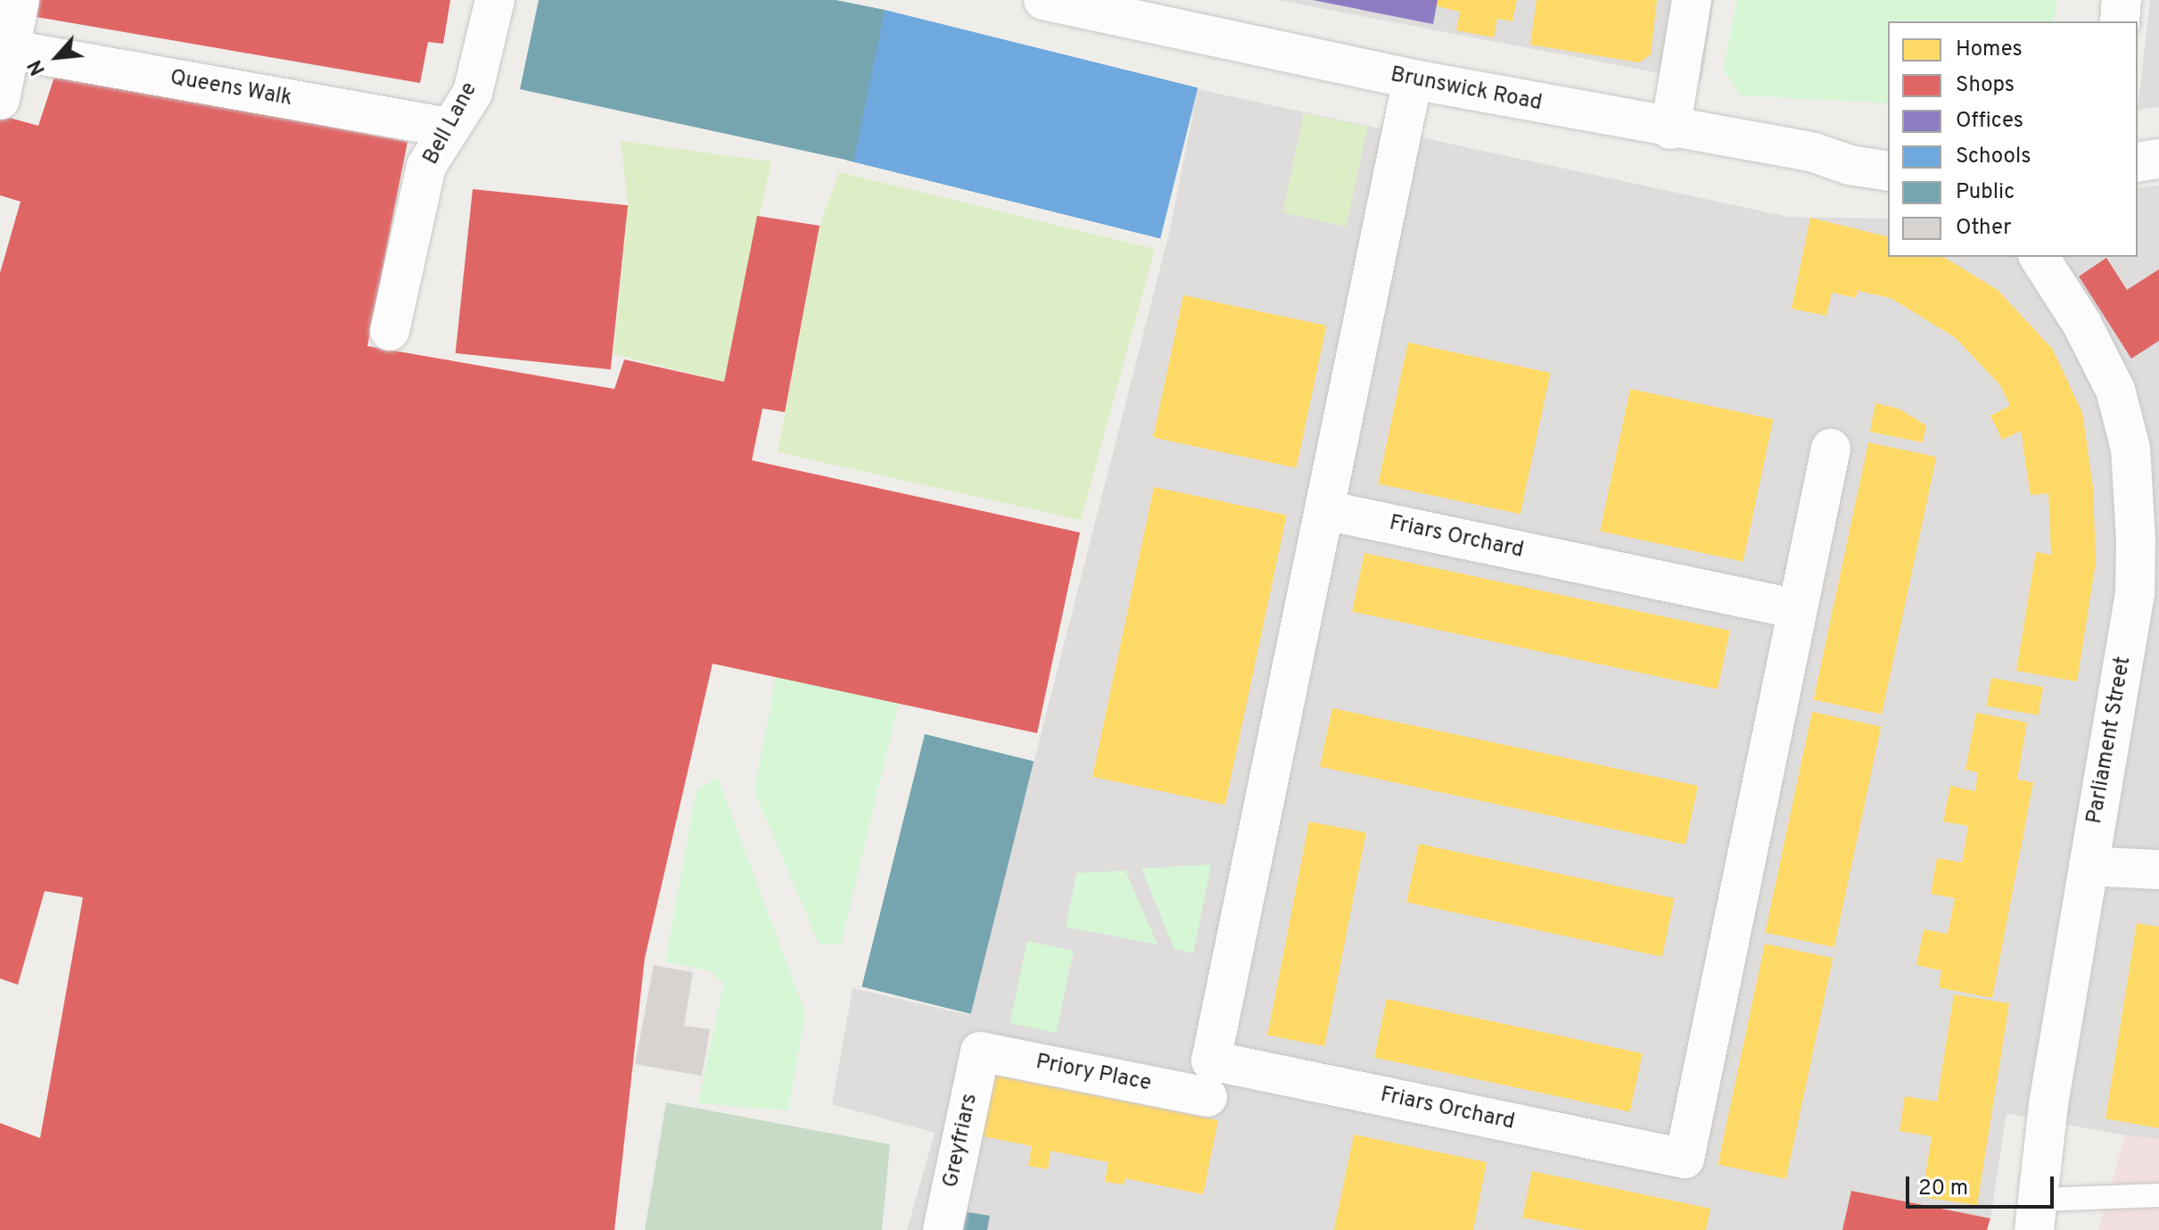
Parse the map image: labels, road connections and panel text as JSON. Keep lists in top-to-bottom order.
{
  "streets": {
    "street": [
      "Queens Walk",
      "Brunswick Road",
      "Bell Lane",
      "Friars Orchard",
      "Parliament Street",
      "Priory Place",
      "Greyfriars"
    ]
  },
  "crossings": [
    ["Queens Walk", "Bell Lane"],
    ["Brunswick Road", "Friars Orchard"],
    ["Priory Place", "Greyfriars"]
  ],
  "legend": [
    "Homes",
    "Shops",
    "Offices",
    "Schools",
    "Public",
    "Other"
  ],
  "scale_bar": "20 m",
  "north": "bottom left"
}
